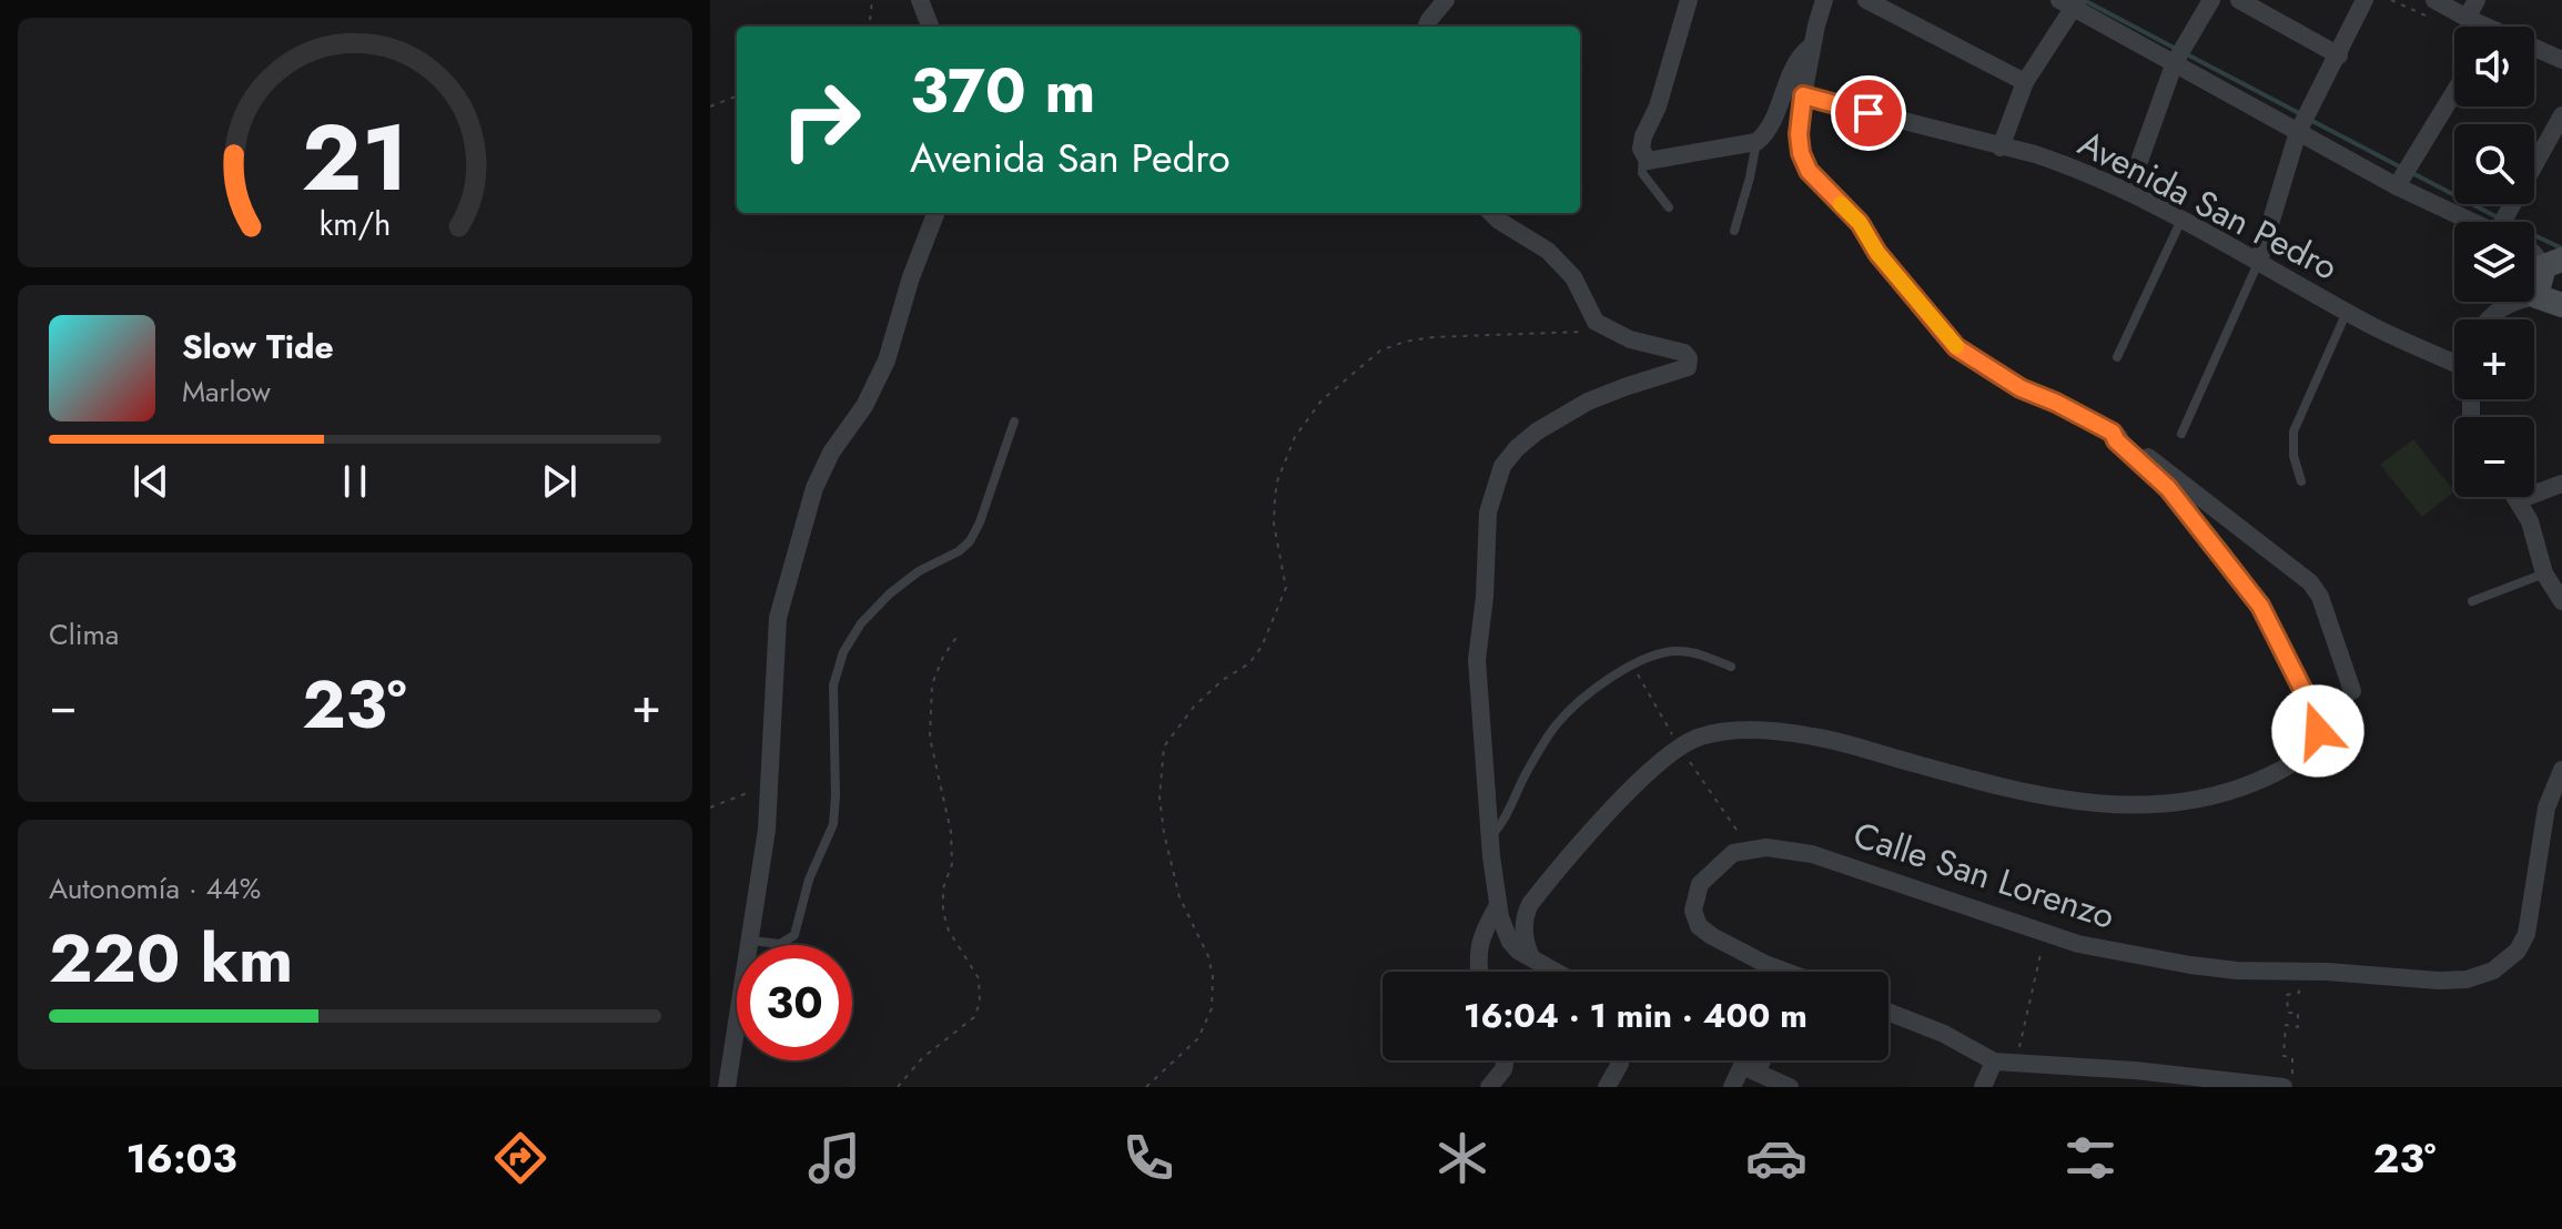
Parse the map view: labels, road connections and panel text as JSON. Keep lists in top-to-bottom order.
{
  "streets": {
    "street": ["Avenida San Pedro", "Calle San Lorenzo"]
  },
  "page": {
    "map_buttons": ["+", "−"],
    "turn": ["370 m", "Avenida San Pedro"],
    "song": ["Slow Tide", "Marlow"],
    "tile": [
      "Clima",
      ["Autonomía · 44%", "220 km"]
    ],
    "heat": ["−", "23°", "+"],
    "limit": "30",
    "trip": "16:04 · 1 min · 400 m",
    "tabs": ["16:03", "23°"],
    "gauge": ["21", "km/h"]
  }
}
